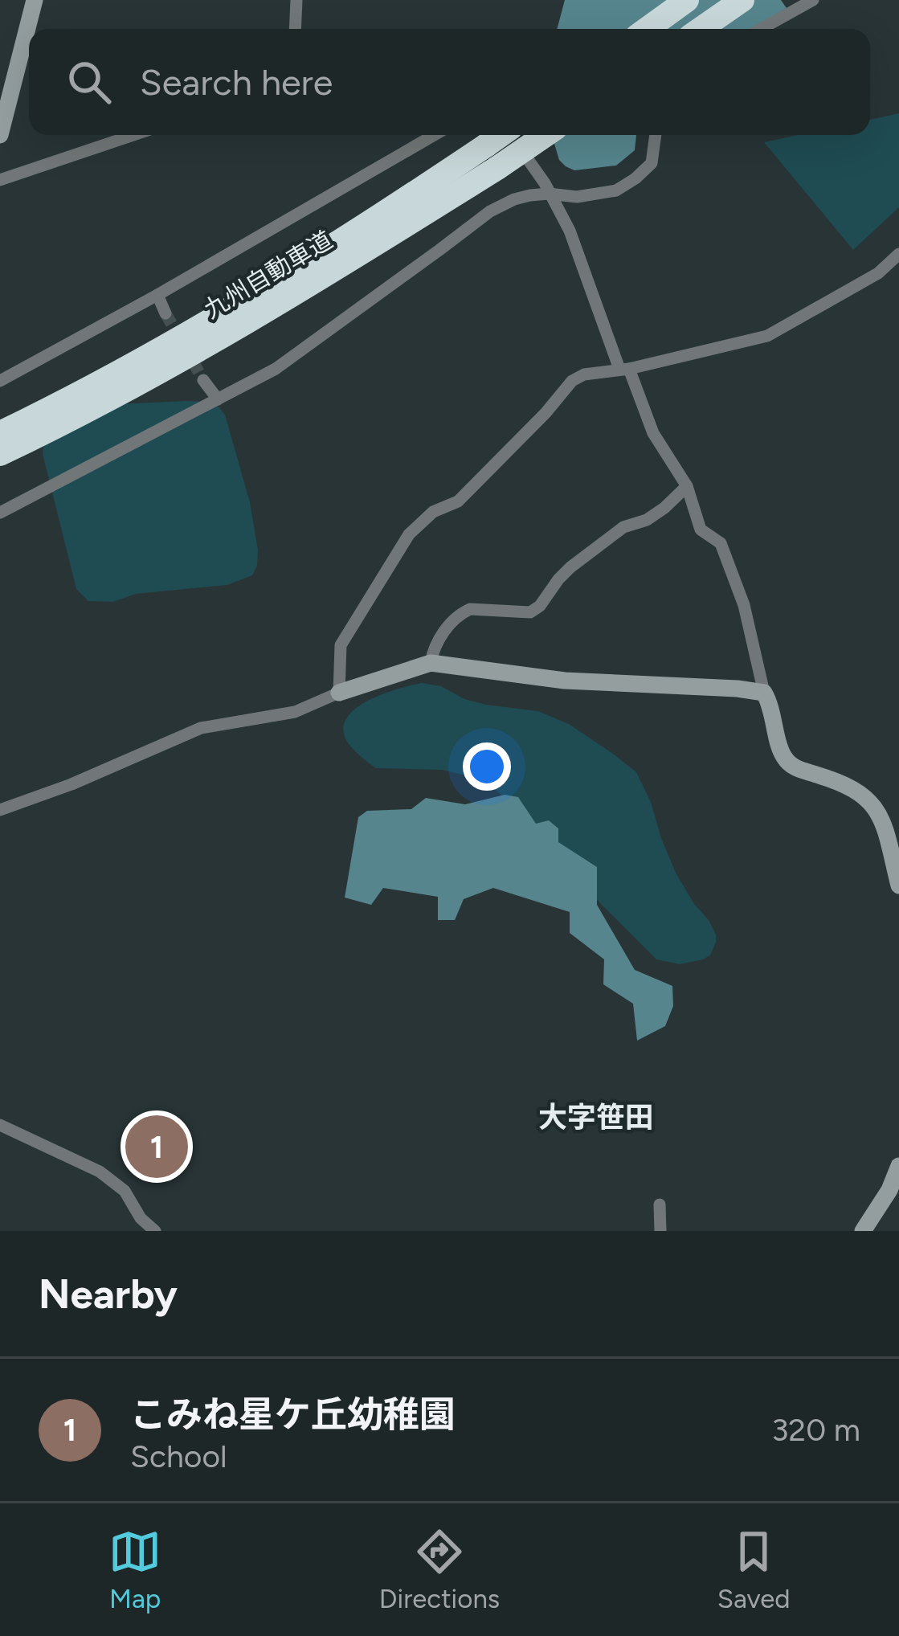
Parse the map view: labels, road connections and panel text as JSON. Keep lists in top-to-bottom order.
{
  "streets": {
    "highway": ["九州自動車道"]
  },
  "districts": ["大字笹田"],
  "page": {
    "search": "Search here",
    "pins": "1",
    "heading": "Nearby",
    "list": [
      {
        "mark": "1",
        "name": "こみね星ケ丘幼稚園",
        "note": "School",
        "value": "320 m"
      }
    ],
    "nav": ["Map", "Directions", "Saved"]
  }
}
